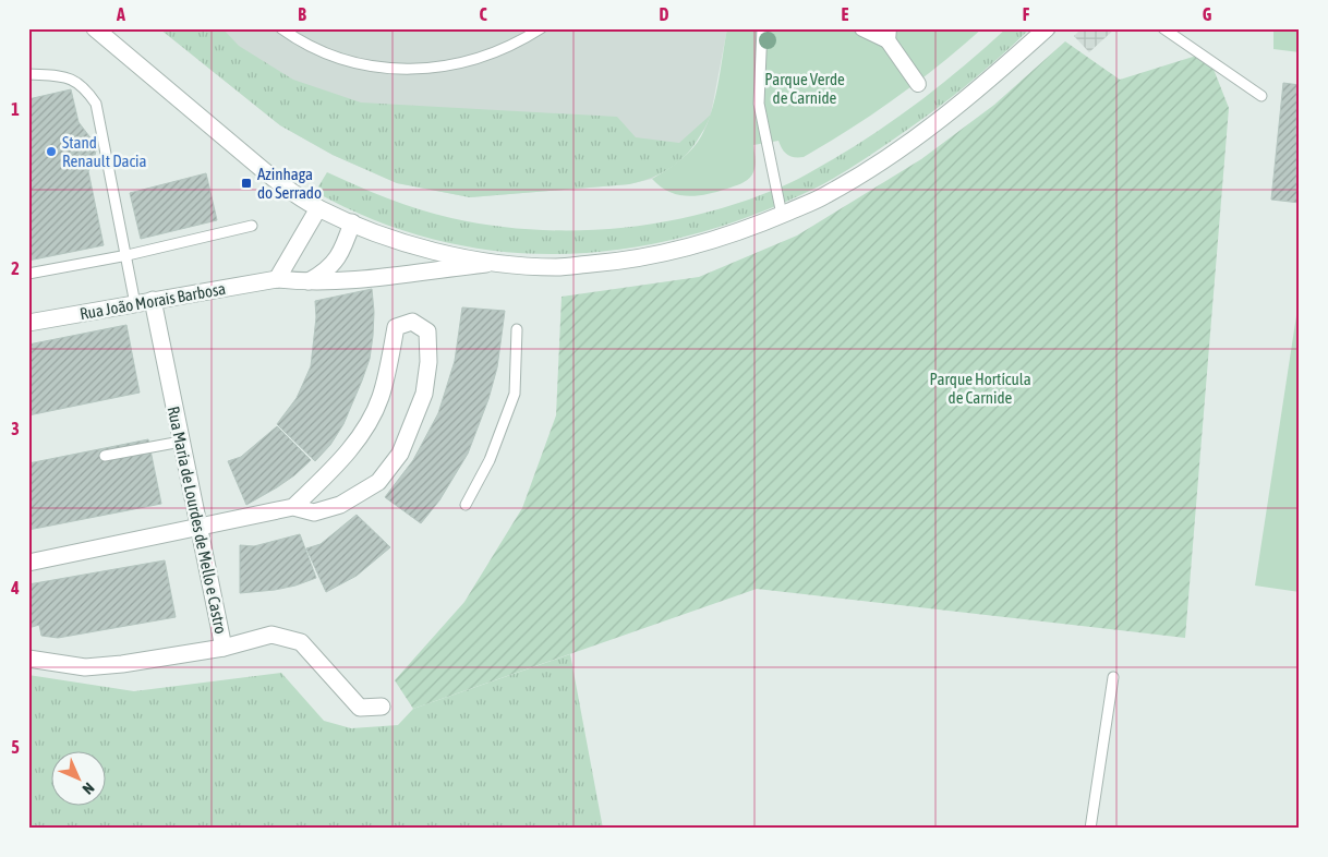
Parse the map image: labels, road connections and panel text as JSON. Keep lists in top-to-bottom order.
{
  "streets": {
    "street": ["Rua João Morais Barbosa", "Rua Maria de Lourdes de Mello e Castro"]
  },
  "crossings": [
    ["Rua João Morais Barbosa", "Rua Maria de Lourdes de Mello e Castro"]
  ],
  "parks": ["Parque Verde de Carnide", "Parque Hortícula de Carnide"],
  "places": {
    "other": ["Stand Renault Dacia"],
    "transit": ["Azinhaga do Serrado"]
  },
  "north": "bottom right",
  "grid": {
    "columns": [
      "A",
      "B",
      "C",
      "D",
      "E",
      "F",
      "G"
    ],
    "rows": [
      "1",
      "2",
      "3",
      "4",
      "5"
    ]
  }
}
